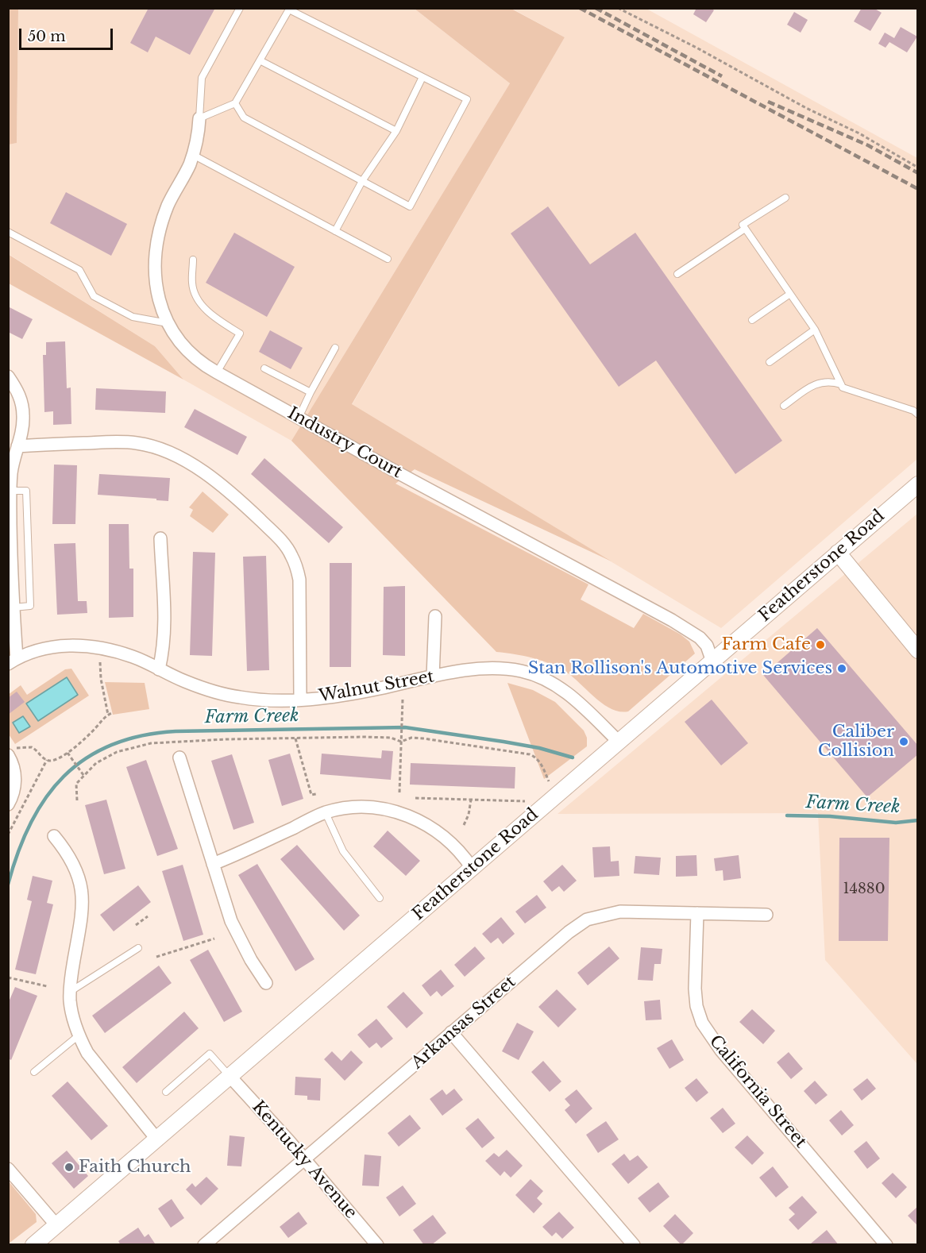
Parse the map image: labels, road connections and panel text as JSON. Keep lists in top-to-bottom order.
{
  "streets": {
    "street": [
      "Industry Court",
      "Featherstone Road",
      "Walnut Street",
      "Arkansas Street",
      "California Street",
      "Kentucky Avenue"
    ]
  },
  "crossings": [
    ["Industry Court", "Featherstone Road"],
    ["Featherstone Road", "Walnut Street"],
    ["Featherstone Road", "Kentucky Avenue"],
    ["Arkansas Street", "California Street"],
    ["Arkansas Street", "Kentucky Avenue"]
  ],
  "water": ["Farm Creek"],
  "places": [
    "Farm Cafe",
    "Stan Rollison's Automotive Services",
    "Caliber Collision",
    "Faith Church"
  ],
  "house_numbers": ["14880"],
  "scale_bar": "50 m"
}
